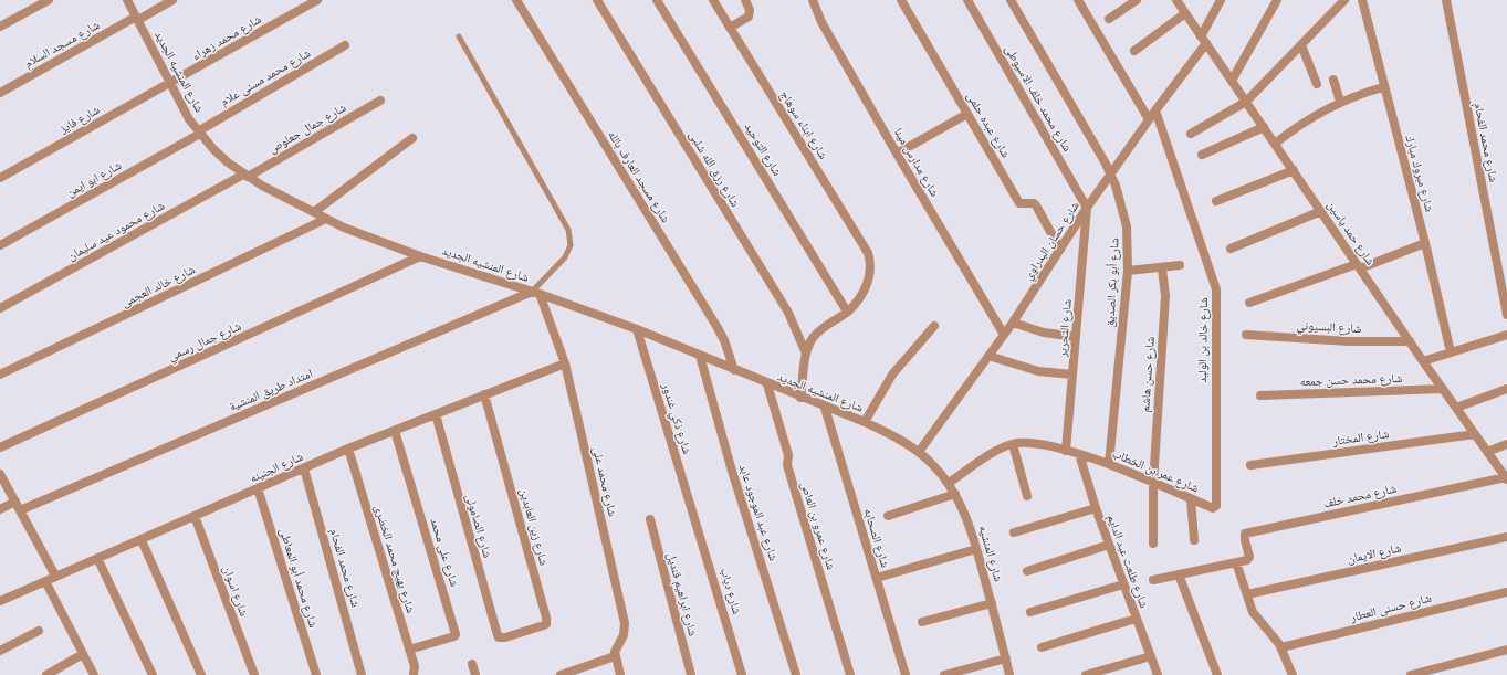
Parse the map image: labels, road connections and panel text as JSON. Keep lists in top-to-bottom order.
{
  "streets": {
    "street": [
      "شارع محمد زهراء",
      "شارع مسجد السلام",
      "شارع المنشيه الجديد",
      "شارع محمد مسنى علام",
      "شارع محمد خلف الاسيوطى",
      "شارع فايز",
      "شارع ابناء سوهاج",
      "شارع عبده حلمى",
      "شارع جمال جعلوص",
      "شارع محمد الفحام",
      "شارع التوحيد",
      "شارع مدارس مينا",
      "شارع رزق الله شلبى",
      "شارع مبروك مبارك",
      "شارع مسجد العارف بالله",
      "شارع ابو ايمن",
      "شارع محمود عيد سليمان",
      "شارع حمد ياسين",
      "شارع حسان البدراوي",
      "شارع أبو بكر الصديق",
      "شارع خالد العجمى",
      "شارع البسيوني",
      "شارع التحرير",
      "شارع خالد بن الوليد",
      "شارع جمال رسمي",
      "شارع حسن هاشم",
      "شارع محمد حسن جمعه",
      "امتداد طريق المنشية",
      "شارع ذكي غندور",
      "شارع المختار",
      "شارع الجنينه",
      "شارع عمر بن الخطاب",
      "شارع محمد على",
      "شارع محمد خلف",
      "شارع عبد الموجود عابد",
      "شارع الصامولى",
      "شارع عمرو بن العاص",
      "شارع زين العابدين",
      "شارع الصحابه",
      "شارع على محمد",
      "شارع المنشيه",
      "شارع الايمان",
      "شارع بهيج محمد الخضرى",
      "شارع طلعت عبد الدايم",
      "شارع محمد أبو المعاطى",
      "شارع اسوان",
      "شارع دياب",
      "شارع ابراهيم قنديل",
      "شارع حسنى العطار"
    ]
  },
  "crossings": [
    ["شارع محمد زهراء", "شارع المنشيه الجديد"],
    ["شارع محمد زهراء", "شارع فايز"],
    ["شارع مسجد السلام", "شارع المنشيه الجديد"],
    ["شارع المنشيه الجديد", "شارع محمد مسنى علام"],
    ["شارع المنشيه الجديد", "شارع فايز"],
    ["شارع المنشيه الجديد", "شارع جمال جعلوص"],
    ["شارع المنشيه الجديد", "شارع مسجد العارف بالله"],
    ["شارع المنشيه الجديد", "شارع ابو ايمن"],
    ["شارع المنشيه الجديد", "شارع محمود عيد سليمان"],
    ["شارع المنشيه الجديد", "شارع حسان البدراوي"],
    ["شارع المنشيه الجديد", "شارع خالد العجمى"],
    ["شارع المنشيه الجديد", "شارع جمال رسمي"],
    ["شارع المنشيه الجديد", "امتداد طريق المنشية"],
    ["شارع المنشيه الجديد", "شارع ذكي غندور"],
    ["شارع المنشيه الجديد", "شارع محمد على"],
    ["شارع المنشيه الجديد", "شارع عبد الموجود عابد"],
    ["شارع المنشيه الجديد", "شارع عمرو بن العاص"],
    ["شارع المنشيه الجديد", "شارع الصحابه"],
    ["شارع المنشيه الجديد", "شارع المنشيه"],
    ["شارع محمد مسنى علام", "شارع ابو ايمن"],
    ["شارع محمد خلف الاسيوطى", "شارع حسان البدراوي"],
    ["شارع محمد خلف الاسيوطى", "شارع التحرير"],
    ["شارع ابناء سوهاج", "شارع التوحيد"],
    ["شارع عبده حلمى", "شارع حسان البدراوي"],
    ["شارع جمال جعلوص", "شارع محمود عيد سليمان"],
    ["شارع محمد الفحام", "شارع الجنينه"],
    ["شارع مدارس مينا", "شارع حسان البدراوي"],
    ["شارع حمد ياسين", "شارع حسان البدراوي"],
    ["شارع حمد ياسين", "شارع البسيوني"],
    ["شارع حمد ياسين", "شارع محمد حسن جمعه"],
    ["شارع حمد ياسين", "شارع المختار"],
    ["شارع حمد ياسين", "شارع محمد خلف"],
    ["شارع حسان البدراوي", "شارع أبو بكر الصديق"],
    ["شارع حسان البدراوي", "شارع التحرير"],
    ["شارع حسان البدراوي", "شارع خالد بن الوليد"],
    ["شارع حسان البدراوي", "شارع المنشيه"],
    ["شارع أبو بكر الصديق", "شارع عمر بن الخطاب"],
    ["شارع التحرير", "شارع عمر بن الخطاب"],
    ["شارع خالد بن الوليد", "شارع عمر بن الخطاب"],
    ["شارع حسن هاشم", "شارع عمر بن الخطاب"],
    ["امتداد طريق المنشية", "شارع محمد على"],
    ["شارع ذكي غندور", "شارع دياب"],
    ["شارع الجنينه", "شارع محمد على"],
    ["شارع الجنينه", "شارع الصامولى"],
    ["شارع الجنينه", "شارع زين العابدين"],
    ["شارع الجنينه", "شارع على محمد"],
    ["شارع الجنينه", "شارع بهيج محمد الخضرى"],
    ["شارع الجنينه", "شارع محمد أبو المعاطى"],
    ["شارع الجنينه", "شارع اسوان"],
    ["شارع عمر بن الخطاب", "شارع طلعت عبد الدايم"],
    ["شارع الصامولى", "شارع زين العابدين"],
    ["شارع على محمد", "شارع بهيج محمد الخضرى"]
  ]
}
